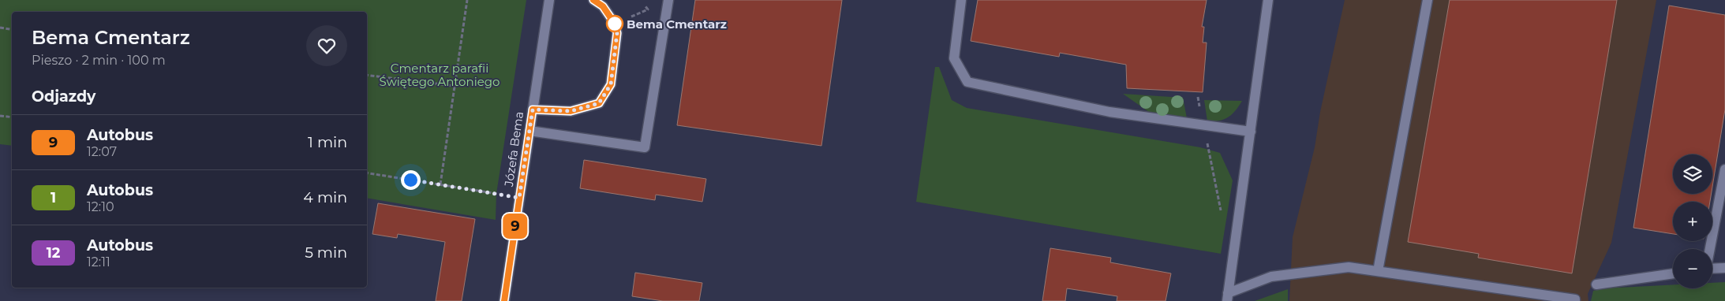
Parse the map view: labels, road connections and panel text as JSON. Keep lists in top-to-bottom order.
{
  "streets": {
    "street": ["Józefa Bema"]
  },
  "parks": ["Cmentarz parafii Świętego Antoniego"],
  "places": ["Bema Cmentarz"],
  "lines": ["bus line 9"],
  "page": {
    "on_map": "9",
    "heading": [
      ["Bema Cmentarz", "Pieszo · 2 min · 100 m"],
      "Odjazdy"
    ],
    "list": [
      {
        "mark": "9",
        "name": "Autobus",
        "note": "12:07",
        "value": "1 min"
      },
      {
        "mark": "1",
        "name": "Autobus",
        "note": "12:10",
        "value": "4 min"
      },
      {
        "mark": "12",
        "name": "Autobus",
        "note": "12:11",
        "value": "5 min"
      }
    ],
    "map_buttons": ["+", "−"]
  }
}
